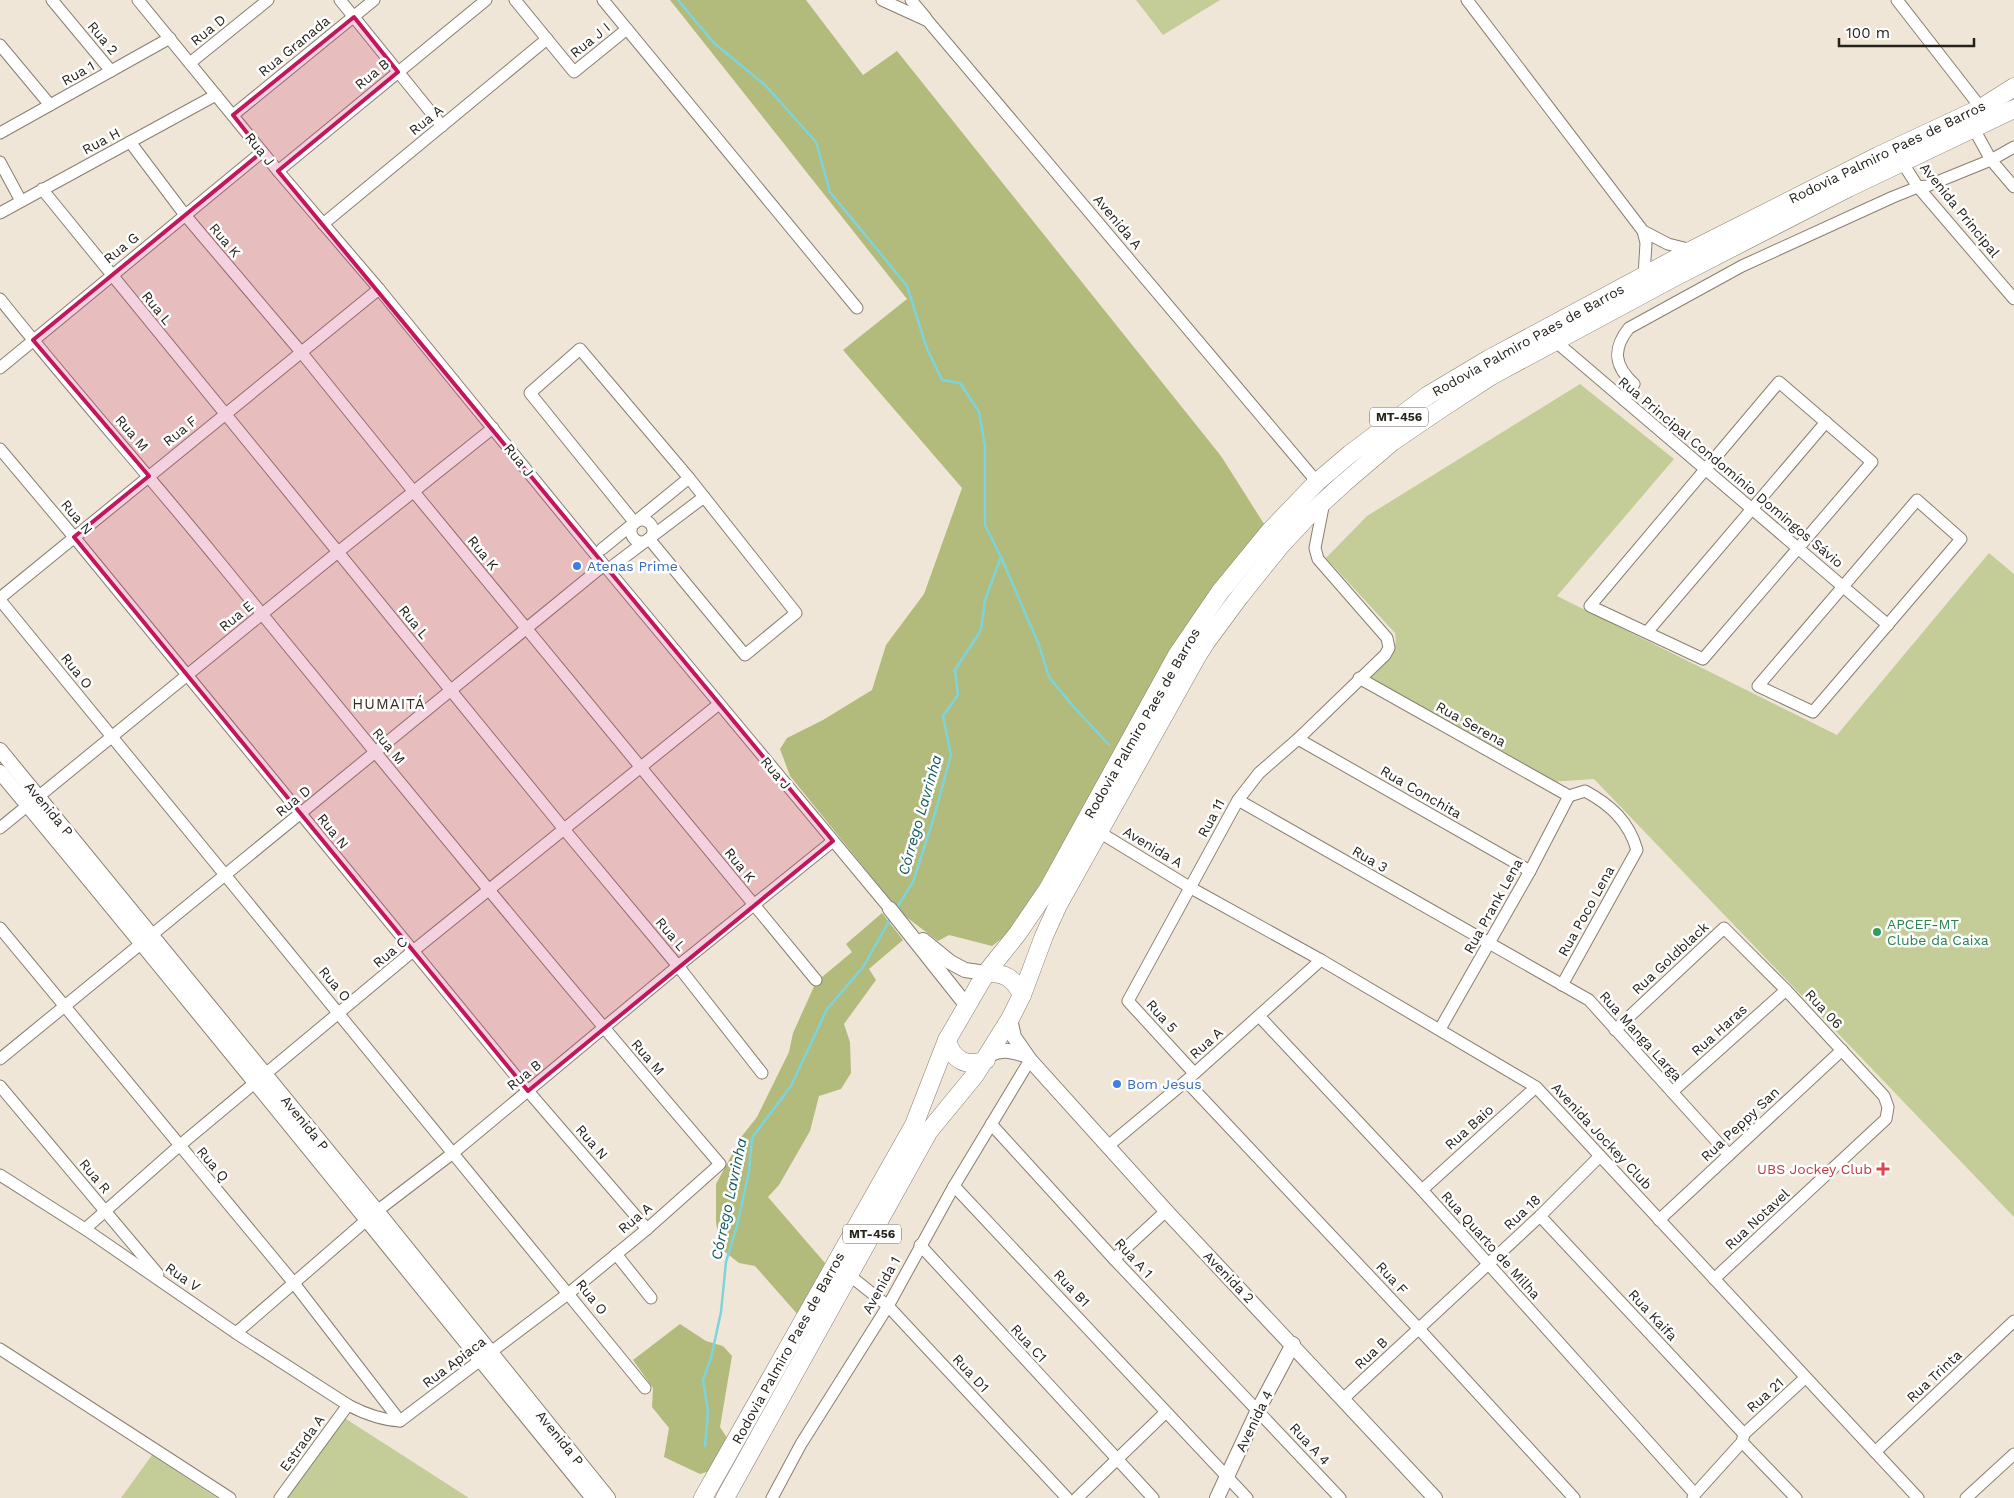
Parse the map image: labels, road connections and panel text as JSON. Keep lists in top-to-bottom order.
{
  "streets": {
    "main road": ["Rodovia Palmiro Paes de Barros", "MT-456"],
    "street": [
      "Rua D",
      "Rua 2",
      "Rua J I",
      "Rua Granada",
      "Rua 1",
      "Rua B",
      "Rua A",
      "Rua H",
      "Rua J",
      "Avenida Principal",
      "Avenida A",
      "Rua K",
      "Rua G",
      "Rua L",
      "Rua F",
      "Rua M",
      "Rua Principal Condomínio Domingos Sávio",
      "Rua N",
      "Rua E",
      "Rua O",
      "Rua Serena",
      "Rua Conchita",
      "Avenida P",
      "Rua 11",
      "Rua 3",
      "Rua Prank Lena",
      "Rua Poco Lena",
      "Rua C",
      "Rua Goldblack",
      "Rua 06",
      "Rua 5",
      "Rua Haras",
      "Rua Manga Larga",
      "Rua Peppy San",
      "Rua Baio",
      "Avenida Jockey Club",
      "Rua Q",
      "Rua R",
      "Rua 18",
      "Rua Notavel",
      "Rua Quarto de Milha",
      "Rua A 1",
      "Rua V",
      "Avenida 2",
      "Avenida 1",
      "Rua B1",
      "Rua Kaifa",
      "Rua C1",
      "Rua Apiaca",
      "Rua D1",
      "Rua Trinta",
      "Rua 21",
      "Avenida 4",
      "Estrada A",
      "Rua A 4"
    ]
  },
  "crossings": [
    ["Rua D", "Rua J"],
    ["Rua D", "Rua K"],
    ["Rua D", "Rua L"],
    ["Rua D", "Rua M"],
    ["Rua D", "Rua N"],
    ["Rua D", "Rua O"],
    ["Rua D", "Avenida P"],
    ["Rua D", "Rua Q"],
    ["Rua 2", "Rua 1"],
    ["Rua J I", "Rua A"],
    ["Rua Granada", "Rua J"],
    ["Rua 1", "Rua J"],
    ["Rua B", "Rua J"],
    ["Rua B", "Rua K"],
    ["Rua B", "Rua L"],
    ["Rua B", "Rua F"],
    ["Rua B", "Rua M"],
    ["Rua B", "Rua N"],
    ["Rua B", "Rua O"],
    ["Rua B", "Avenida P"],
    ["Rua B", "Rua Q"],
    ["Rua B", "Rua 18"],
    ["Rua B", "Rua V"],
    ["Rua B", "Avenida 2"],
    ["Rua A", "Rua J"],
    ["Rua A", "Rua F"],
    ["Rua A", "Rua M"],
    ["Rua A", "Rua N"],
    ["Rua A", "Rua O"],
    ["Rua A", "Rua 5"],
    ["Rua A", "Avenida Jockey Club"],
    ["Rua A", "Rua Quarto de Milha"],
    ["Rua A", "Avenida 2"],
    ["Rua A", "Rua Apiaca"],
    ["Rua H", "Rua J"],
    ["Rua H", "Rua K"],
    ["Rua H", "Rua L"],
    ["Rua J", "Rodovia Palmiro Paes de Barros"],
    ["Rua J", "Rua G"],
    ["Rua J", "Rua F"],
    ["Rua J", "Rua E"],
    ["Rua J", "Rua C"],
    ["Rodovia Palmiro Paes de Barros", "Avenida Principal"],
    ["Rodovia Palmiro Paes de Barros", "Avenida A"],
    ["Rodovia Palmiro Paes de Barros", "Rua Principal Condomínio Domingos Sávio"],
    ["Rodovia Palmiro Paes de Barros", "Rua 11"],
    ["Rodovia Palmiro Paes de Barros", "Avenida 2"],
    ["Rodovia Palmiro Paes de Barros", "Rua D1"],
    ["Avenida A", "Rua 11"],
    ["Avenida A", "Avenida Jockey Club"],
    ["Rua K", "Rua G"],
    ["Rua K", "Rua F"],
    ["Rua K", "Rua E"],
    ["Rua K", "Rua C"],
    ["Rua G", "Rua L"],
    ["Rua G", "Rua M"],
    ["Rua L", "Rua F"],
    ["Rua L", "Rua E"],
    ["Rua L", "Rua C"],
    ["Rua F", "Rua M"],
    ["Rua F", "Rua N"],
    ["Rua F", "Rua O"],
    ["Rua F", "Rua 5"],
    ["Rua F", "Rua 18"],
    ["Rua M", "Rua E"],
    ["Rua M", "Rua C"],
    ["Rua N", "Rua E"],
    ["Rua N", "Rua C"],
    ["Rua E", "Rua O"],
    ["Rua E", "Avenida P"],
    ["Rua O", "Rua C"],
    ["Rua O", "Rua Apiaca"],
    ["Rua Serena", "Rua 11"],
    ["Rua Serena", "Rua Prank Lena"],
    ["Rua Serena", "Rua Poco Lena"],
    ["Rua Conchita", "Rua 11"],
    ["Rua Conchita", "Rua Prank Lena"],
    ["Avenida P", "Rua C"],
    ["Avenida P", "Rua Apiaca"],
    ["Rua 11", "Rua 3"],
    ["Rua 11", "Rua 5"],
    ["Rua 11", "Avenida Jockey Club"],
    ["Rua 3", "Rua Prank Lena"],
    ["Rua 3", "Rua Manga Larga"],
    ["Rua Prank Lena", "Rua Poco Lena"],
    ["Rua Prank Lena", "Rua Manga Larga"],
    ["Rua Prank Lena", "Avenida Jockey Club"],
    ["Rua Poco Lena", "Rua Manga Larga"],
    ["Rua C", "Rua Q"],
    ["Rua C", "Rua R"],
    ["Rua C", "Rua V"],
    ["Rua Goldblack", "Rua 06"],
    ["Rua Goldblack", "Rua Manga Larga"],
    ["Rua 06", "Rua Haras"],
    ["Rua 06", "Rua Peppy San"],
    ["Rua 06", "Rua Notavel"],
    ["Rua Haras", "Rua Manga Larga"],
    ["Rua Manga Larga", "Rua Peppy San"],
    ["Rua Peppy San", "Avenida Jockey Club"],
    ["Rua Baio", "Avenida Jockey Club"],
    ["Rua Baio", "Rua Quarto de Milha"],
    ["Avenida Jockey Club", "Rua 18"],
    ["Avenida Jockey Club", "Rua Notavel"],
    ["Avenida Jockey Club", "Rua Trinta"],
    ["Avenida Jockey Club", "Rua 21"],
    ["Rua Q", "Rua Apiaca"],
    ["Rua R", "Rua V"],
    ["Rua 18", "Rua Quarto de Milha"],
    ["Rua 18", "Rua Kaifa"],
    ["Rua Quarto de Milha", "Rua 21"],
    ["Rua A 1", "Avenida 1"],
    ["Rua A 1", "Avenida 4"],
    ["Rua A 1", "Rua A 4"],
    ["Rua V", "Estrada A"],
    ["Avenida 2", "Avenida 1"],
    ["Avenida 2", "Avenida 4"],
    ["Avenida 1", "Rua B1"],
    ["Avenida 1", "Rua C1"],
    ["Avenida 1", "Rua D1"],
    ["Rua B1", "Avenida 4"],
    ["Rua Kaifa", "Rua 21"],
    ["Avenida 4", "Rua A 4"]
  ],
  "districts": ["HUMAITÁ"],
  "water": ["Córrego Lavrinha"],
  "places": {
    "other": ["Atenas Prime", "APCEF-MT Clube da Caixa", "Bom Jesus"],
    "health": ["UBS Jockey Club"]
  },
  "scale_bar": "100 m"
}
